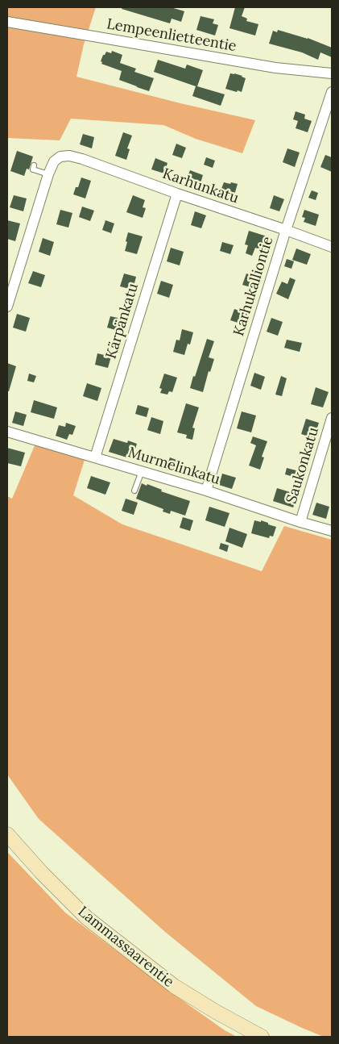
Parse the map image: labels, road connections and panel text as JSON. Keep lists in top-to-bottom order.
{
  "streets": {
    "street": [
      "Lempeenlietteentie",
      "Karhunkatu",
      "Karhukalliontie",
      "Kärpänkatu",
      "Saukonkatu",
      "Murmelinkatu",
      "Lammassaarentie"
    ]
  },
  "crossings": [
    ["Karhunkatu", "Karhukalliontie"],
    ["Karhunkatu", "Kärpänkatu"],
    ["Karhukalliontie", "Murmelinkatu"],
    ["Kärpänkatu", "Murmelinkatu"],
    ["Saukonkatu", "Murmelinkatu"]
  ]
}
